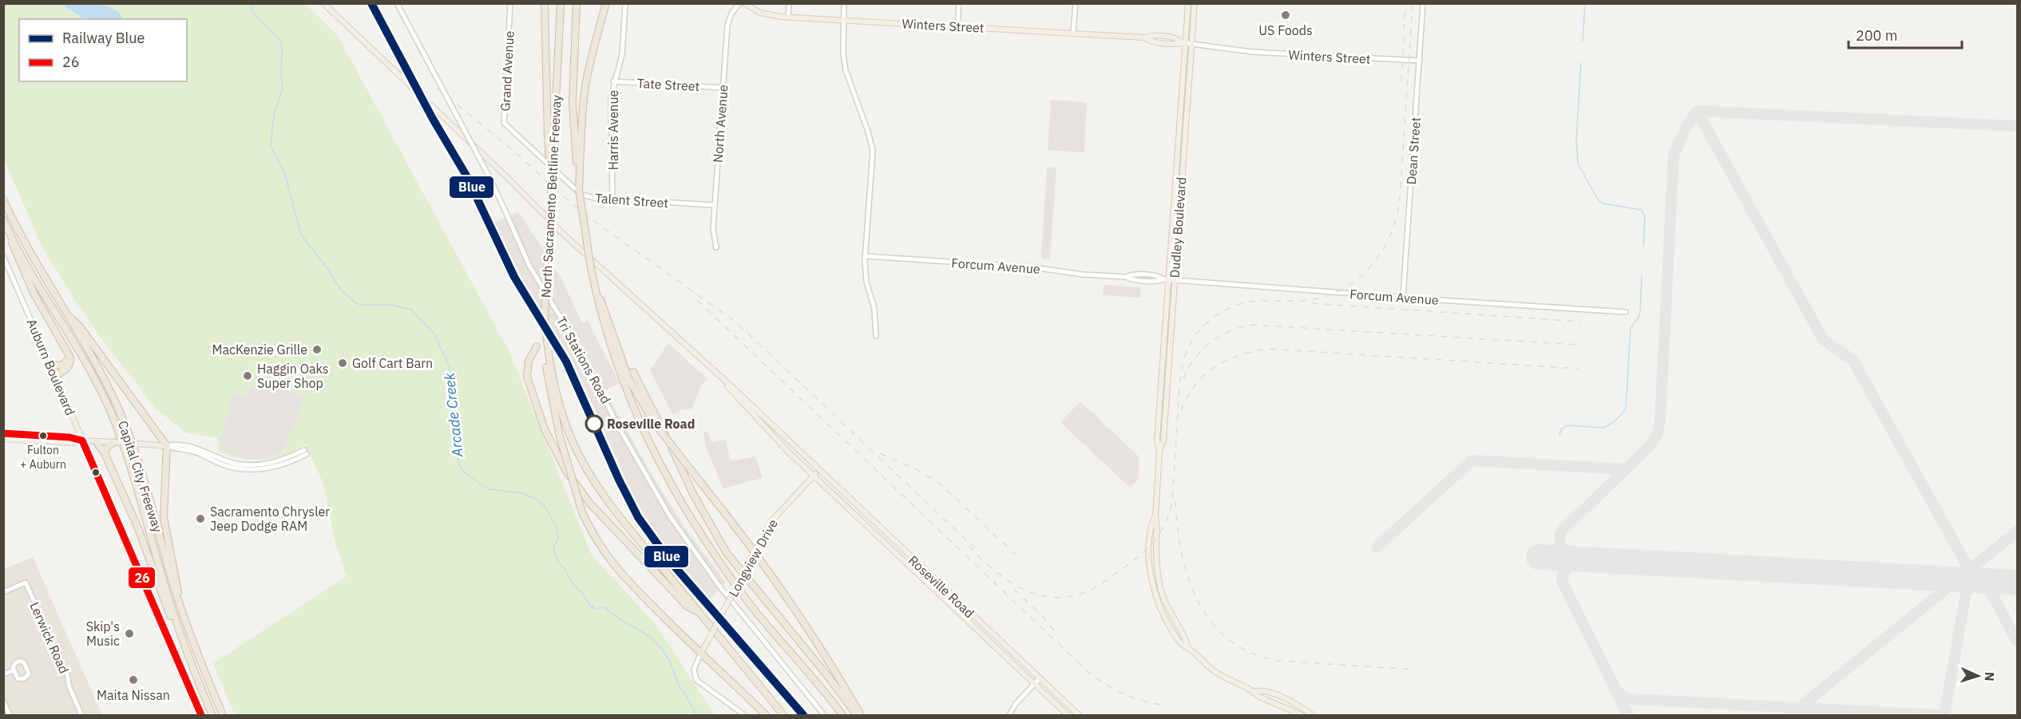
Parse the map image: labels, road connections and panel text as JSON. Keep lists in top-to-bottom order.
{
  "streets": {
    "highway": ["North Sacramento Beltline Freeway", "Capital City Freeway"],
    "main road": [
      "Winters Street",
      "Dudley Boulevard",
      "Auburn Boulevard",
      "Longview Drive",
      "Roseville Road"
    ],
    "street": [
      "Grand Avenue",
      "Tate Street",
      "North Avenue",
      "Harris Avenue",
      "Dean Street",
      "Talent Street",
      "Forcum Avenue",
      "Tri Stations Road",
      "Lerwick Road"
    ]
  },
  "crossings": [
    ["Winters Street", "Dean Street"],
    ["Winters Street", "Dudley Boulevard"],
    ["Grand Avenue", "Talent Street"],
    ["Tate Street", "North Avenue"],
    ["Tate Street", "Harris Avenue"],
    ["North Avenue", "Talent Street"],
    ["Harris Avenue", "Talent Street"],
    ["Dean Street", "Forcum Avenue"],
    ["Dudley Boulevard", "Forcum Avenue"],
    ["Longview Drive", "Roseville Road"]
  ],
  "water": ["Arcade Creek"],
  "places": [
    "US Foods",
    "MacKenzie Grille",
    "Golf Cart Barn",
    "Haggin Oaks Super Shop",
    "Roseville Road",
    "Fulton + Auburn",
    "Sacramento Chrysler Jeep Dodge RAM",
    "Skip's Music",
    "Maita Nissan"
  ],
  "lines": ["rail line Blue", "transit line 26"],
  "legend": ["Railway Blue", "26"],
  "scale_bar": "200 m",
  "north": "right"
}
